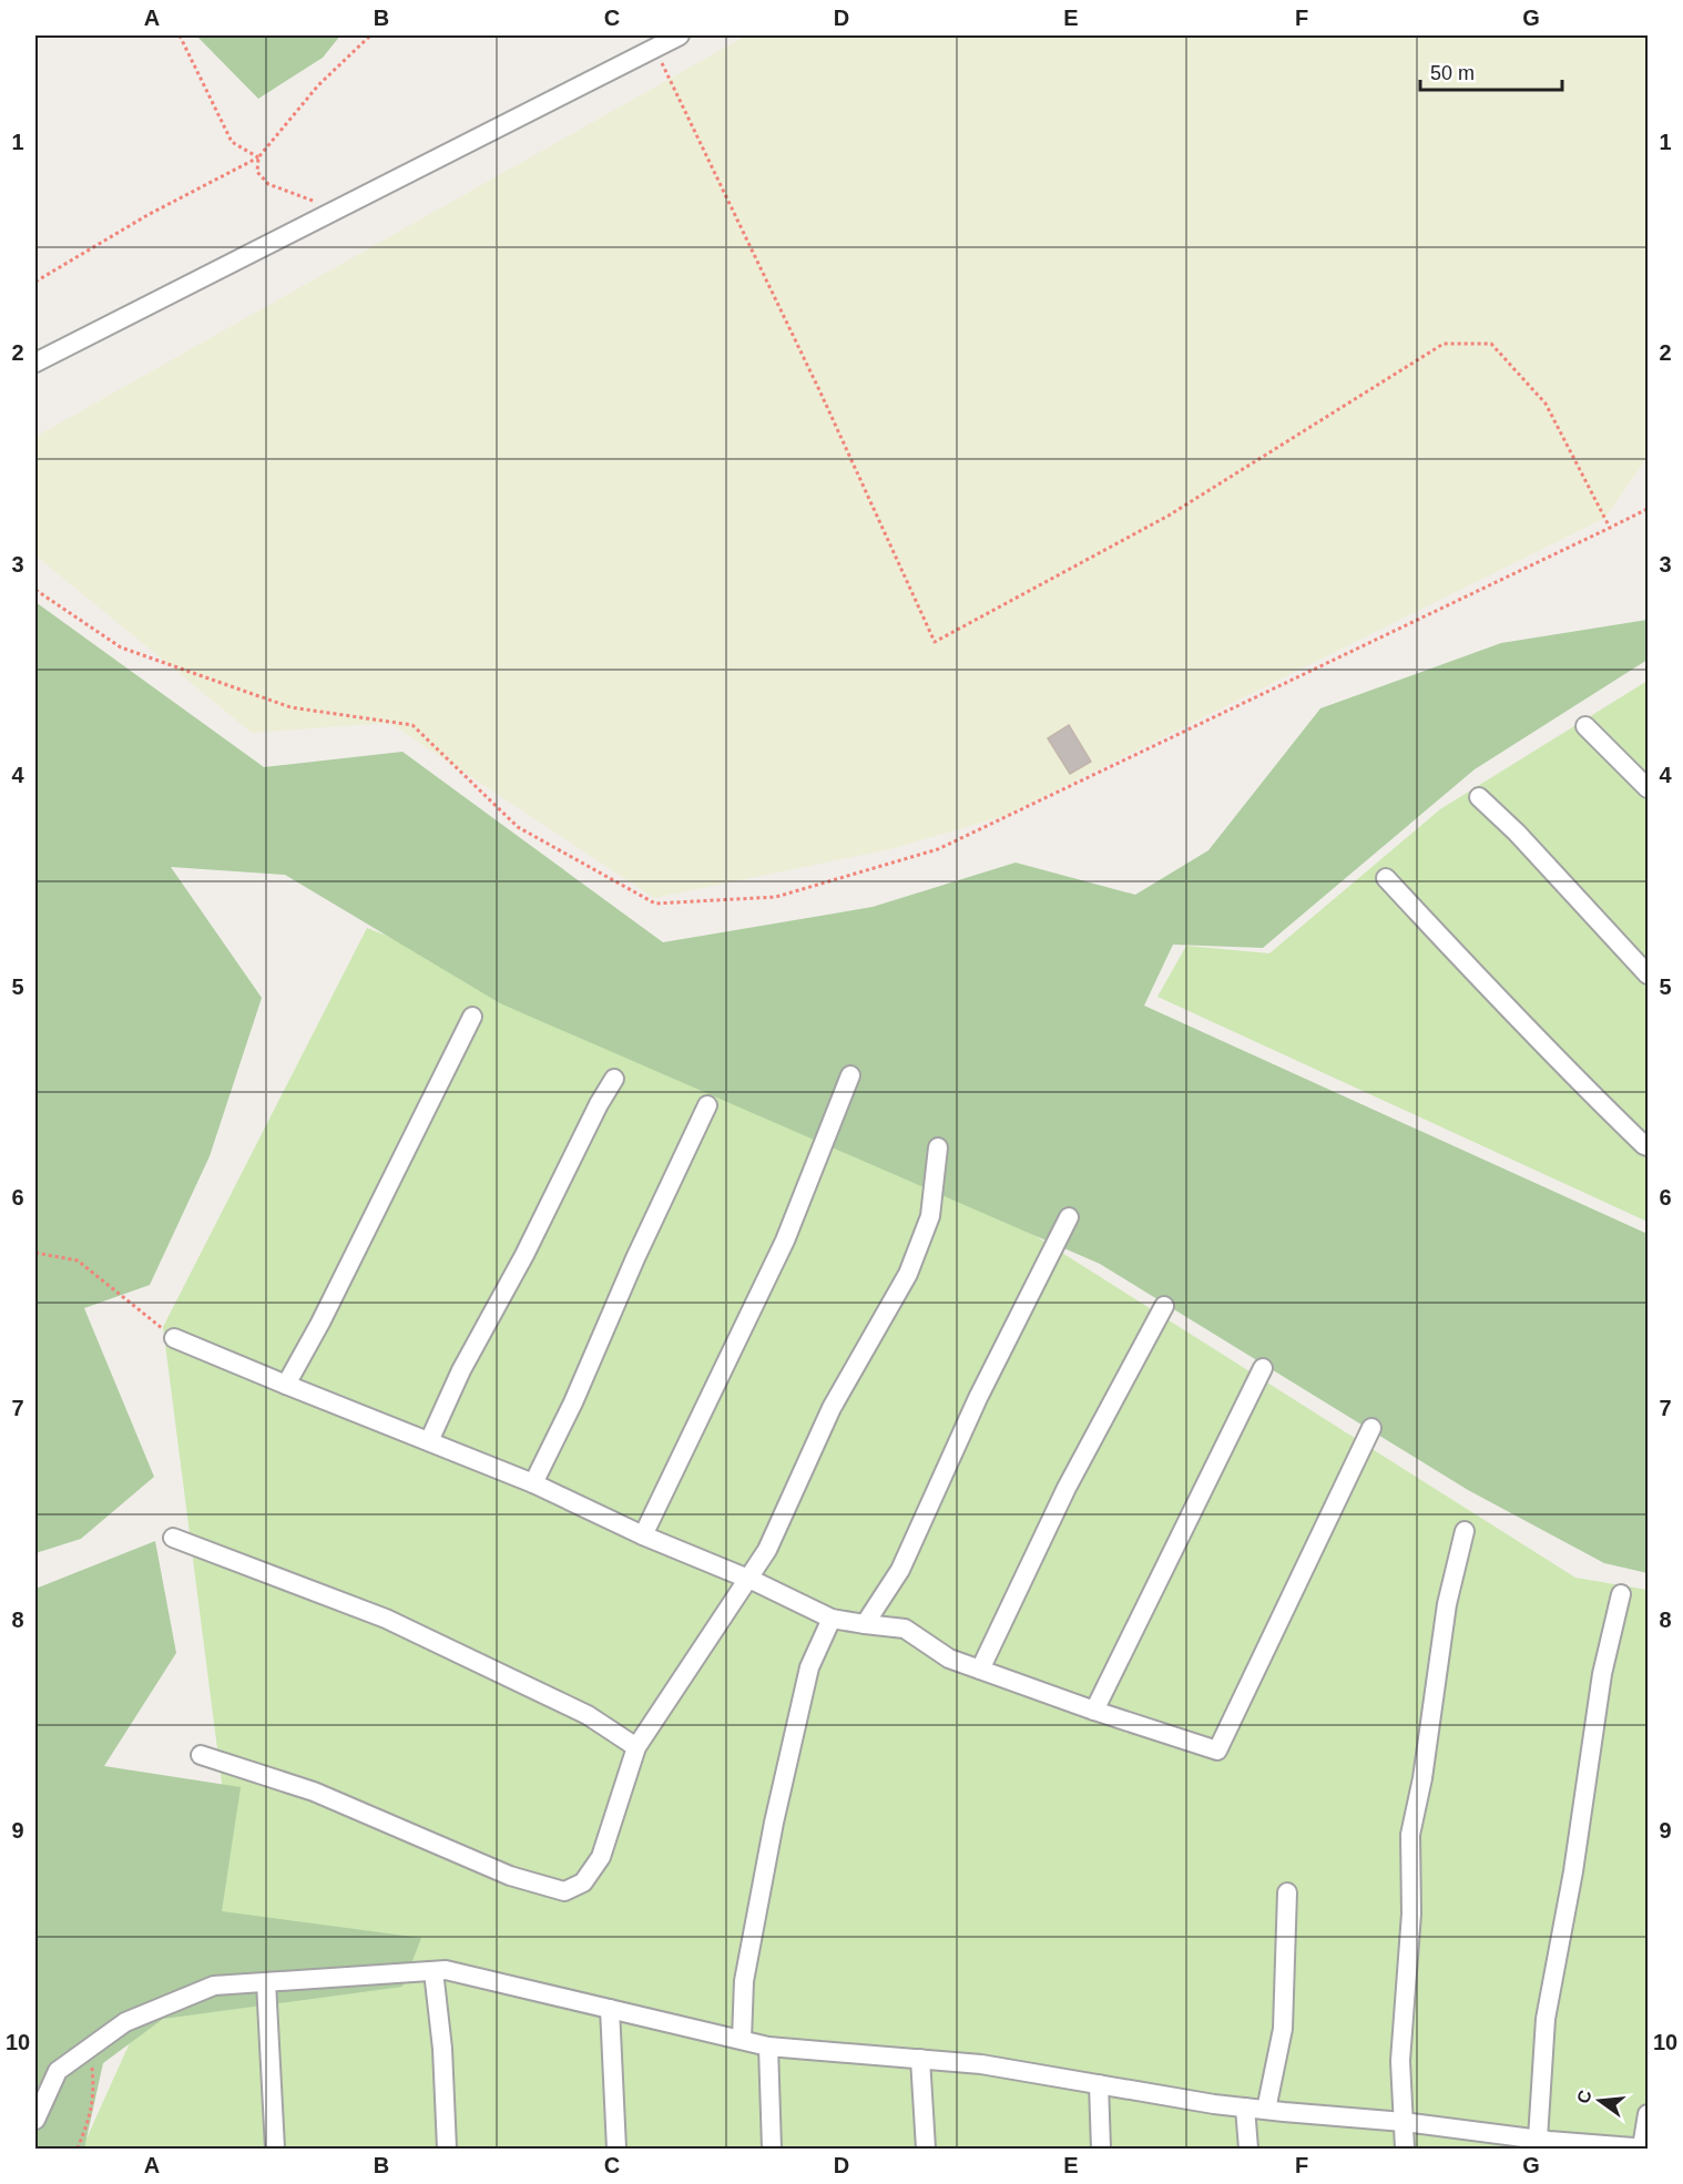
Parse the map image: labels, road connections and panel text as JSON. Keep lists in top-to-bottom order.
{
  "scale_bar": "50 m",
  "north": "left",
  "grid": {
    "columns": [
      "A",
      "B",
      "C",
      "D",
      "E",
      "F",
      "G"
    ],
    "rows": [
      "1",
      "2",
      "3",
      "4",
      "5",
      "6",
      "7",
      "8",
      "9",
      "10"
    ]
  }
}
